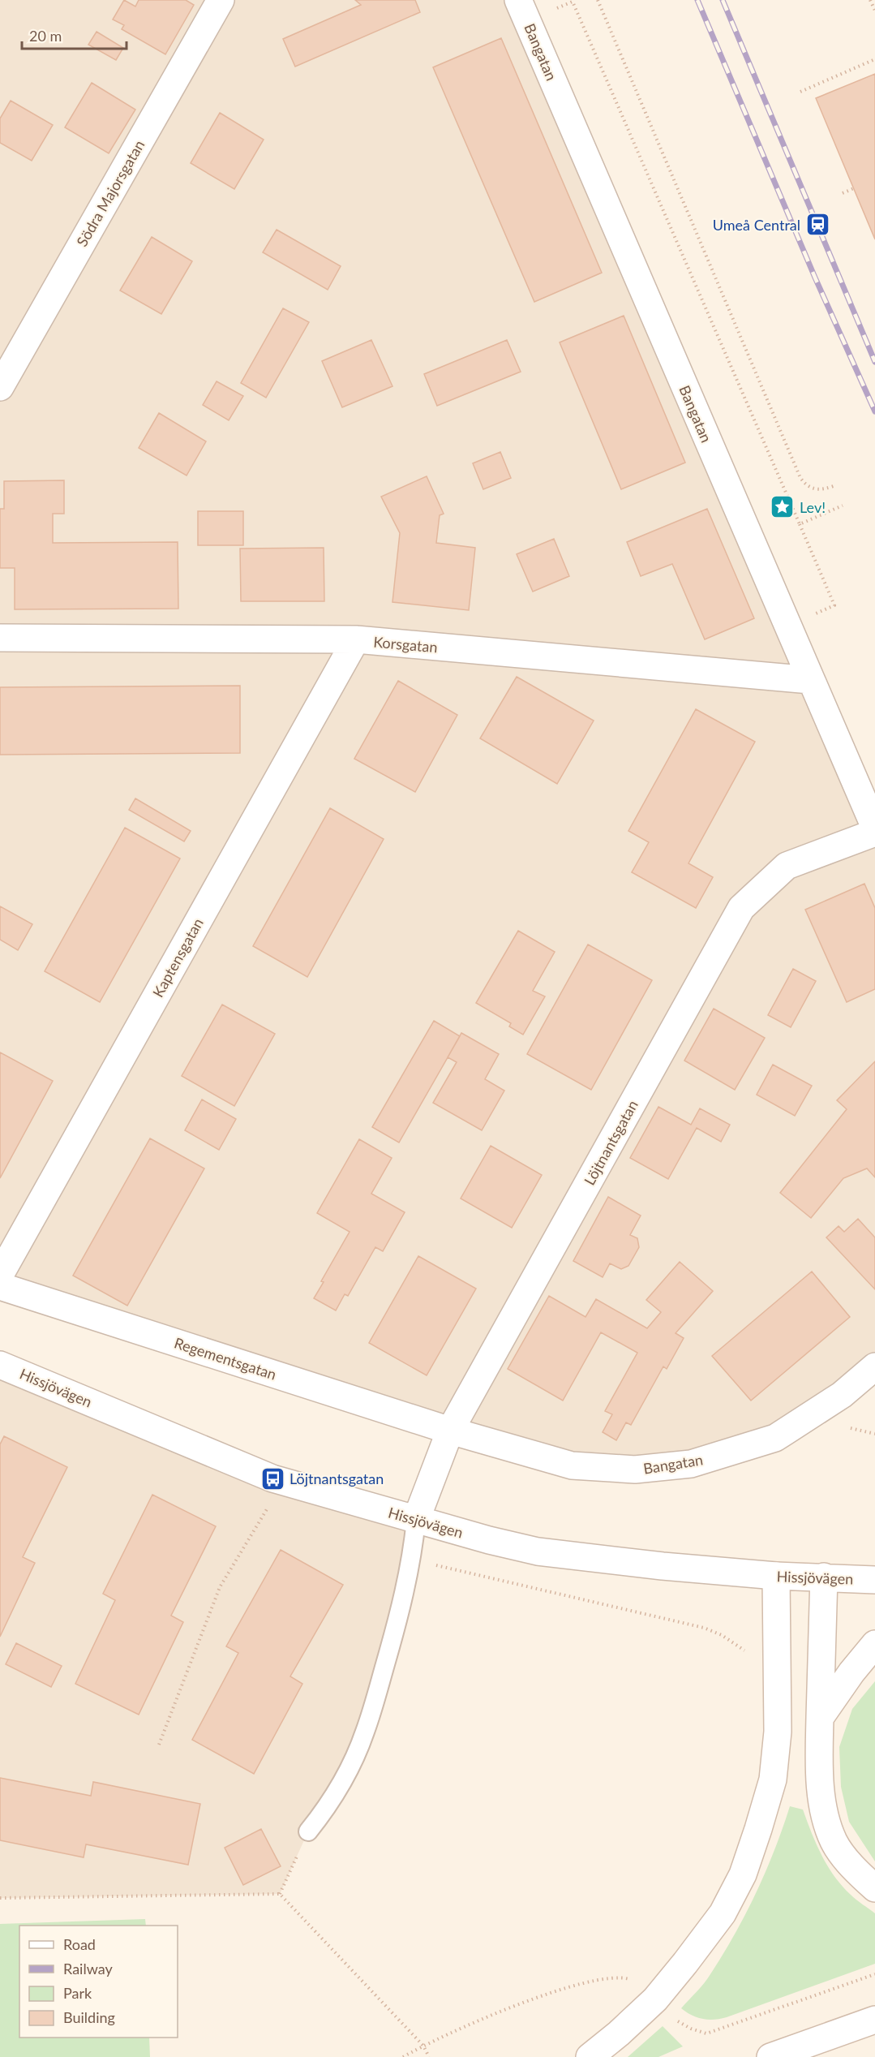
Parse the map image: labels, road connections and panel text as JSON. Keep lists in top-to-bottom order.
{
  "streets": {
    "street": [
      "Bangatan",
      "Södra Majorsgatan",
      "Korsgatan",
      "Kaptensgatan",
      "Löjtnantsgatan",
      "Regementsgatan",
      "Hissjövägen"
    ]
  },
  "crossings": [
    ["Bangatan", "Korsgatan"],
    ["Bangatan", "Löjtnantsgatan"],
    ["Bangatan", "Regementsgatan"],
    ["Korsgatan", "Kaptensgatan"],
    ["Löjtnantsgatan", "Regementsgatan"],
    ["Löjtnantsgatan", "Hissjövägen"]
  ],
  "places": {
    "station": ["Umeå Central"],
    "place": ["Lev!"],
    "bus stop": ["Löjtnantsgatan"]
  },
  "legend": [
    "Road",
    "Railway",
    "Park",
    "Building"
  ],
  "scale_bar": "20 m"
}
